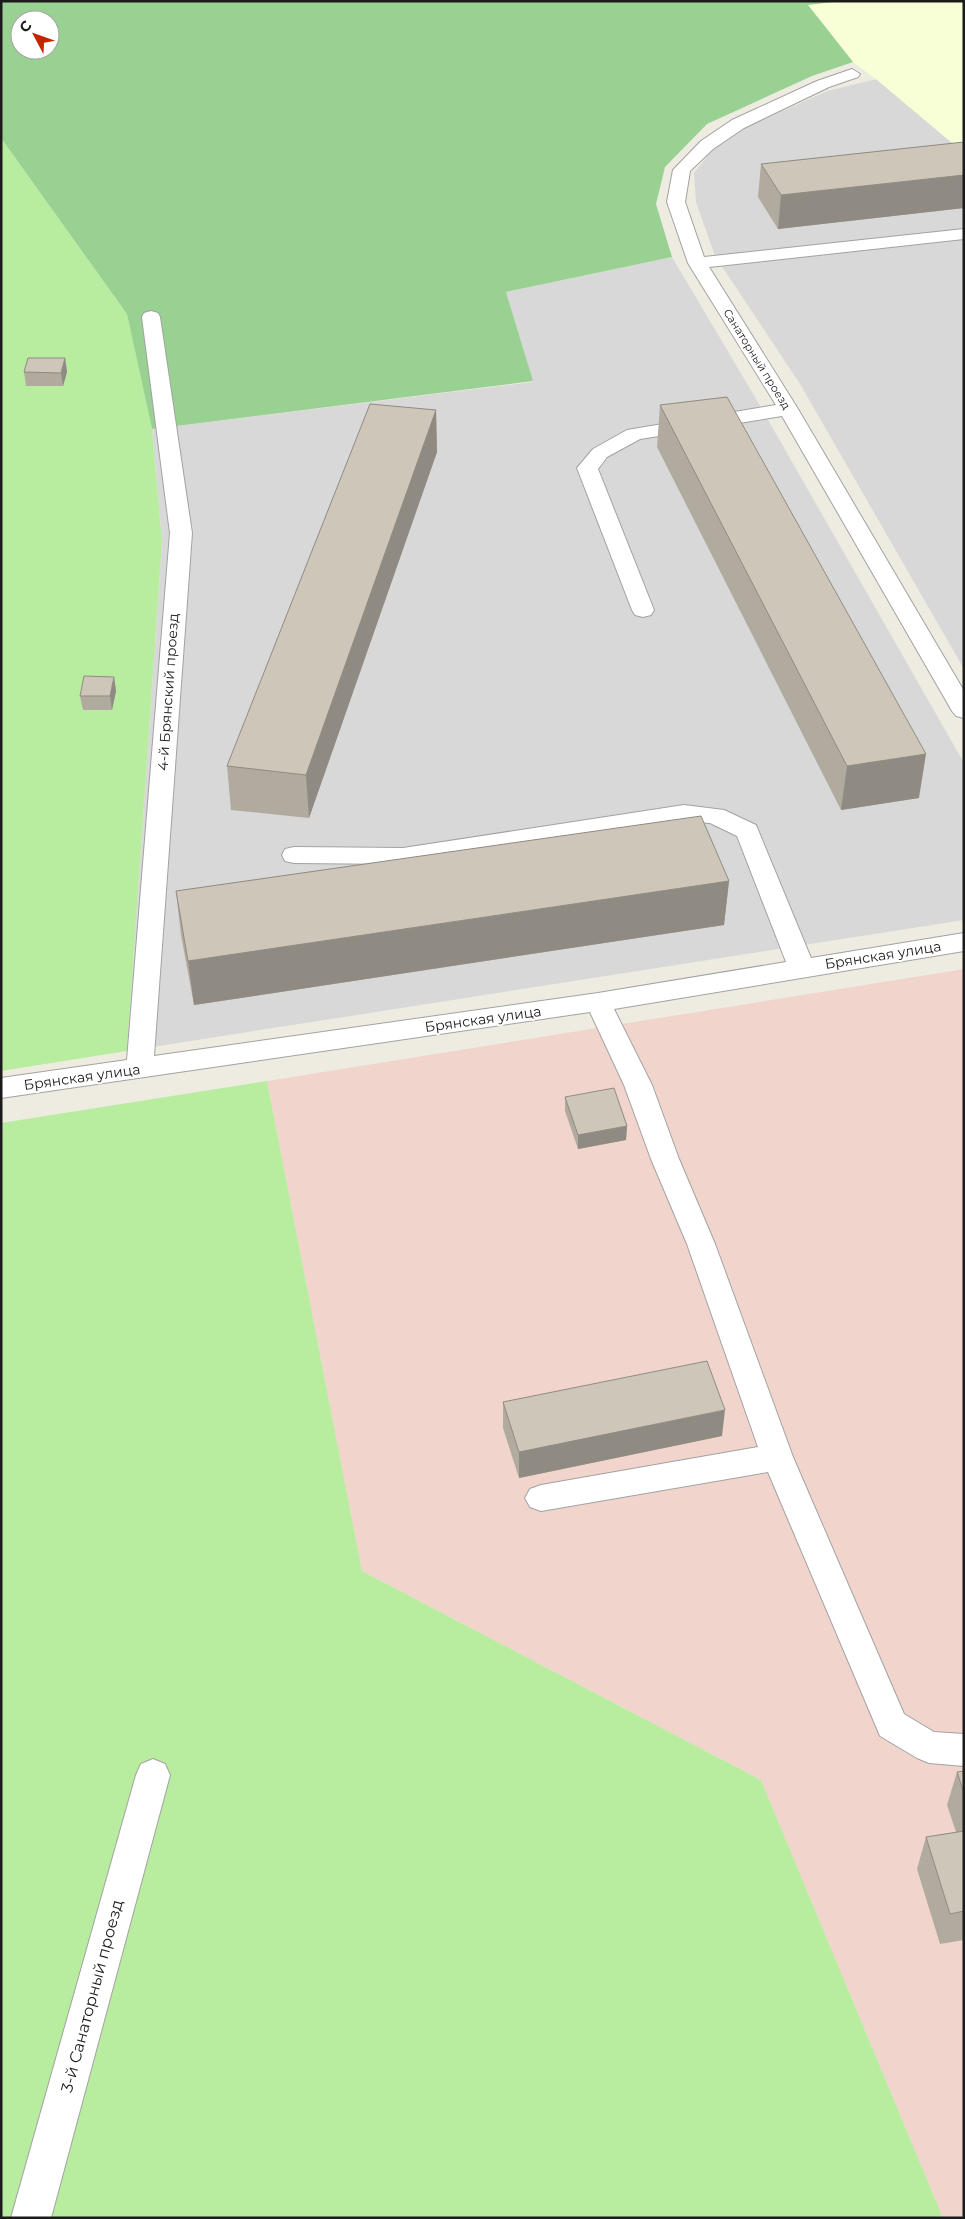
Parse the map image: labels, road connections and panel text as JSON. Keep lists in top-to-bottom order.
{
  "streets": {
    "street": [
      "Санаторный проезд",
      "4-й Брянский проезд",
      "Брянская улица",
      "3-й Санаторный проезд"
    ]
  },
  "crossings": [
    ["4-й Брянский проезд", "Брянская улица"]
  ],
  "north": "top left"
}
